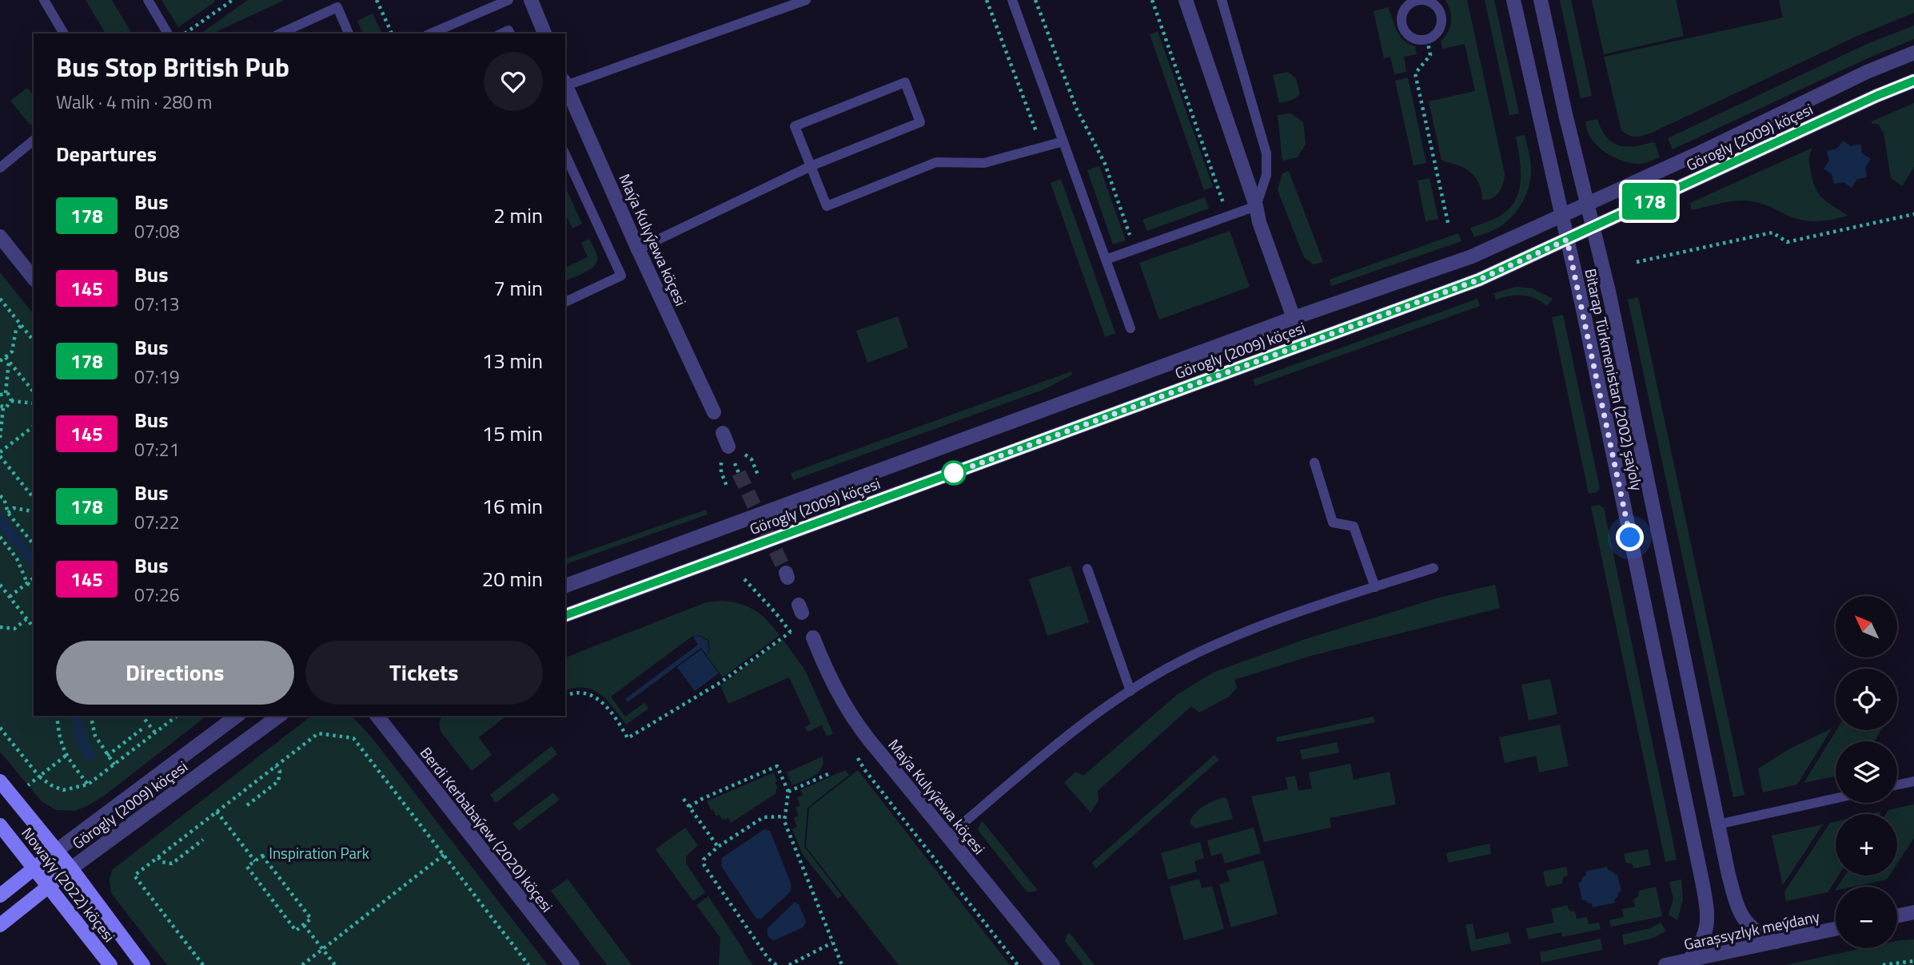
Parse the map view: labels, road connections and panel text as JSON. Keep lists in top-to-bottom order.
{
  "streets": {
    "main road": ["Görogly (2009) köçesi", "Nowaýy (2022) köçesi"],
    "street": [
      "Maýa Kulyýewa köçesi",
      "Bitarap Türkmenistan (2002) şaýoly",
      "Berdi Kerbabaýew (2020) köçesi",
      "Garaşsyzlyk meýdany"
    ]
  },
  "crossings": [
    ["Görogly (2009) köçesi", "Bitarap Türkmenistan (2002) şaýoly"],
    ["Görogly (2009) köçesi", "Nowaýy (2022) köçesi"],
    ["Bitarap Türkmenistan (2002) şaýoly", "Garaşsyzlyk meýdany"]
  ],
  "parks": ["Inspiration Park"],
  "lines": ["bus line 178"],
  "north": "top left",
  "page": {
    "on_map": "178",
    "heading": [
      ["Bus Stop British Pub", "Walk · 4 min · 280 m"],
      "Departures"
    ],
    "list": [
      {
        "mark": "178",
        "name": "Bus",
        "note": "07:08",
        "value": "2 min"
      },
      {
        "mark": "145",
        "name": "Bus",
        "note": "07:13",
        "value": "7 min"
      },
      {
        "mark": "178",
        "name": "Bus",
        "note": "07:19",
        "value": "13 min"
      },
      {
        "mark": "145",
        "name": "Bus",
        "note": "07:21",
        "value": "15 min"
      },
      {
        "mark": "178",
        "name": "Bus",
        "note": "07:22",
        "value": "16 min"
      },
      {
        "mark": "145",
        "name": "Bus",
        "note": "07:26",
        "value": "20 min"
      }
    ],
    "map_buttons": ["+", "−"],
    "buttons": ["Directions", "Tickets"]
  }
}
